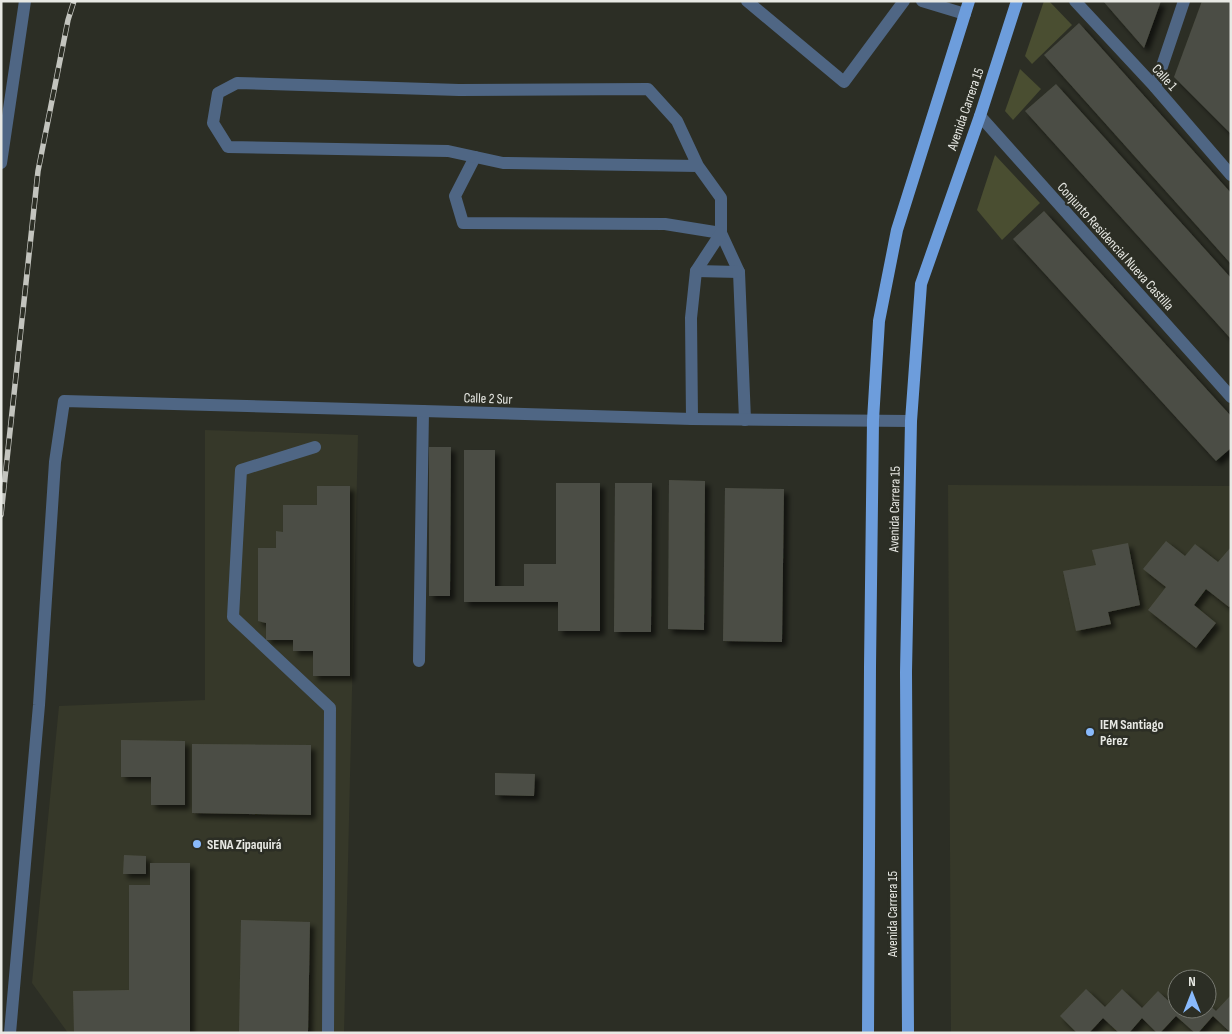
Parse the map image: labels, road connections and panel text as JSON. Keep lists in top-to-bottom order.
{
  "streets": {
    "main road": ["Avenida Carrera 15"],
    "street": ["Calle 1", "Conjunto Residencial Nueva Castilla", "Calle 2 Sur"]
  },
  "crossings": [
    ["Avenida Carrera 15", "Conjunto Residencial Nueva Castilla"],
    ["Avenida Carrera 15", "Calle 2 Sur"]
  ],
  "places": ["IEM Santiago Pérez", "SENA Zipaquirá"],
  "north": "top"
}
